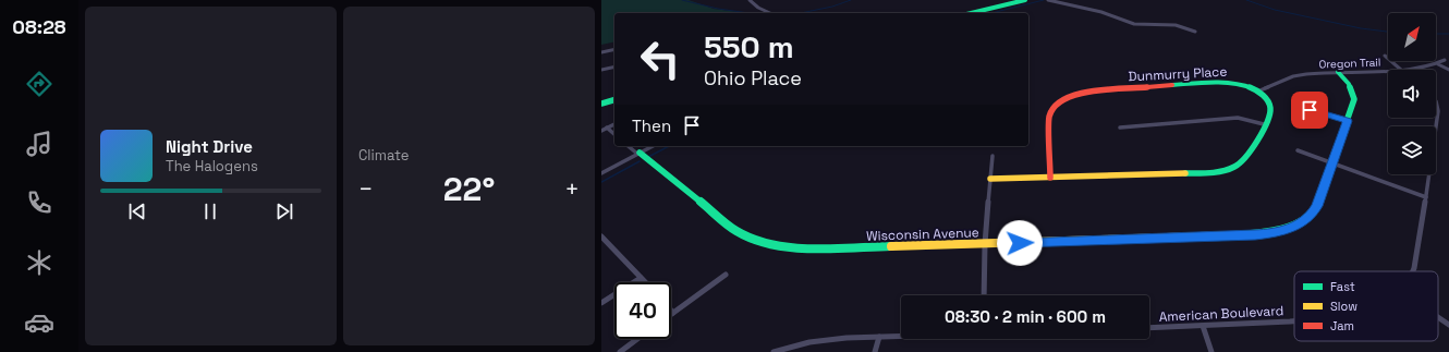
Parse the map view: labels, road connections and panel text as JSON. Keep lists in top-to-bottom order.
{
  "streets": {
    "street": [
      "Oregon Trail",
      "Dunmurry Place",
      "Wisconsin Avenue",
      "American Boulevard"
    ]
  },
  "crossings": [
    ["Oregon Trail", "Dunmurry Place"],
    ["Oregon Trail", "Wisconsin Avenue"]
  ],
  "legend": ["Fast", "Slow", "Jam"],
  "north": "top right",
  "page": {
    "tabs": "08:28",
    "tile": "Climate",
    "turn": ["550 m", "Ohio Place"],
    "then": "Then",
    "song": ["Night Drive", "The Halogens"],
    "heat": ["−", "22°", "+"],
    "limit": "40",
    "trip": "08:30 · 2 min · 600 m"
  }
}
